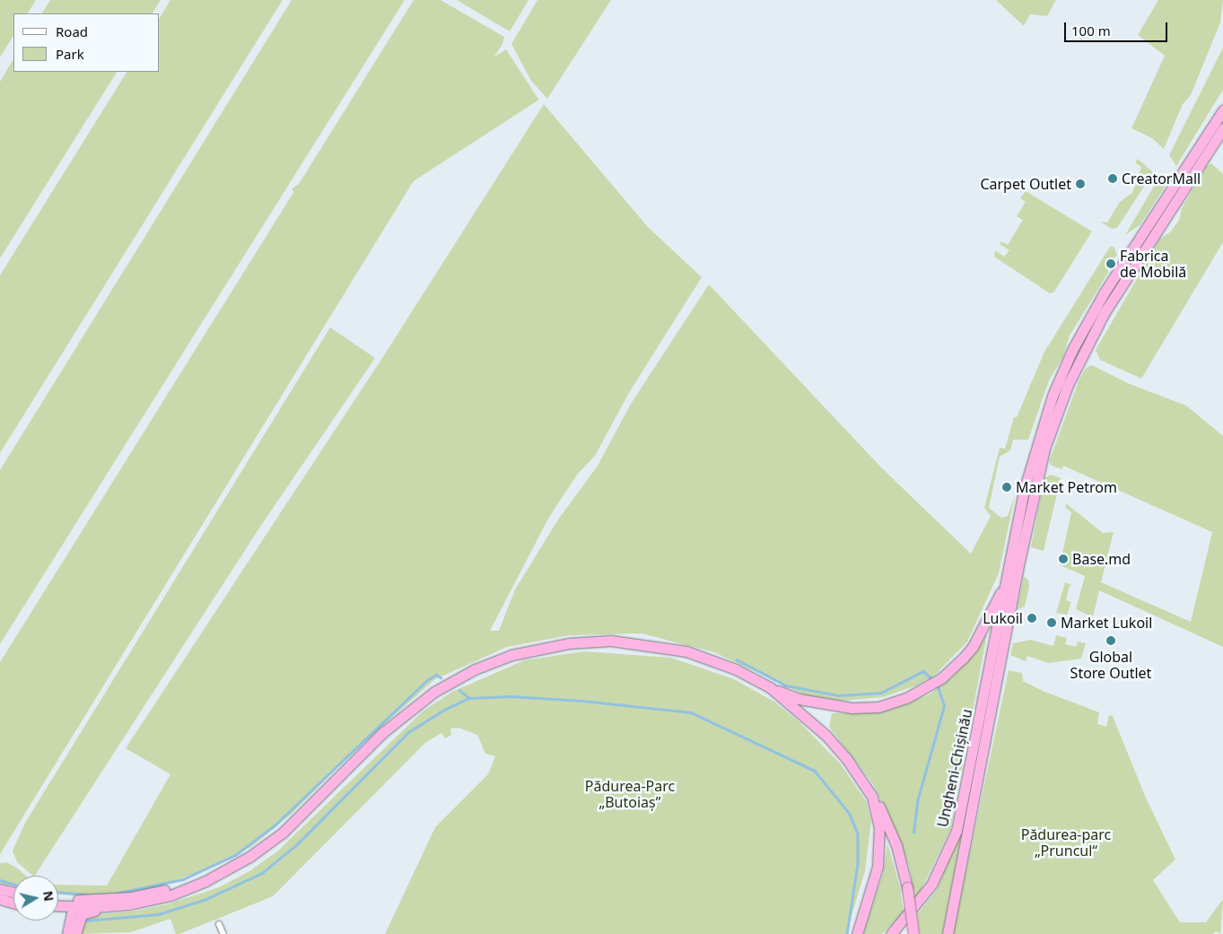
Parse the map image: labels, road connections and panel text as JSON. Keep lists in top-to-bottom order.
{
  "streets": {
    "highway": ["Ungheni-Chișinău"]
  },
  "parks": ["Pădurea-Parc „Butoiaș”", "Pădurea-parc „Pruncul“"],
  "places": [
    "CreatorMall",
    "Carpet Outlet",
    "Fabrica de Mobilă",
    "Market Petrom",
    "Base.md",
    "Lukoil",
    "Market Lukoil",
    "Global Store Outlet"
  ],
  "legend": ["Road", "Park"],
  "scale_bar": "100 m",
  "north": "right"
}
